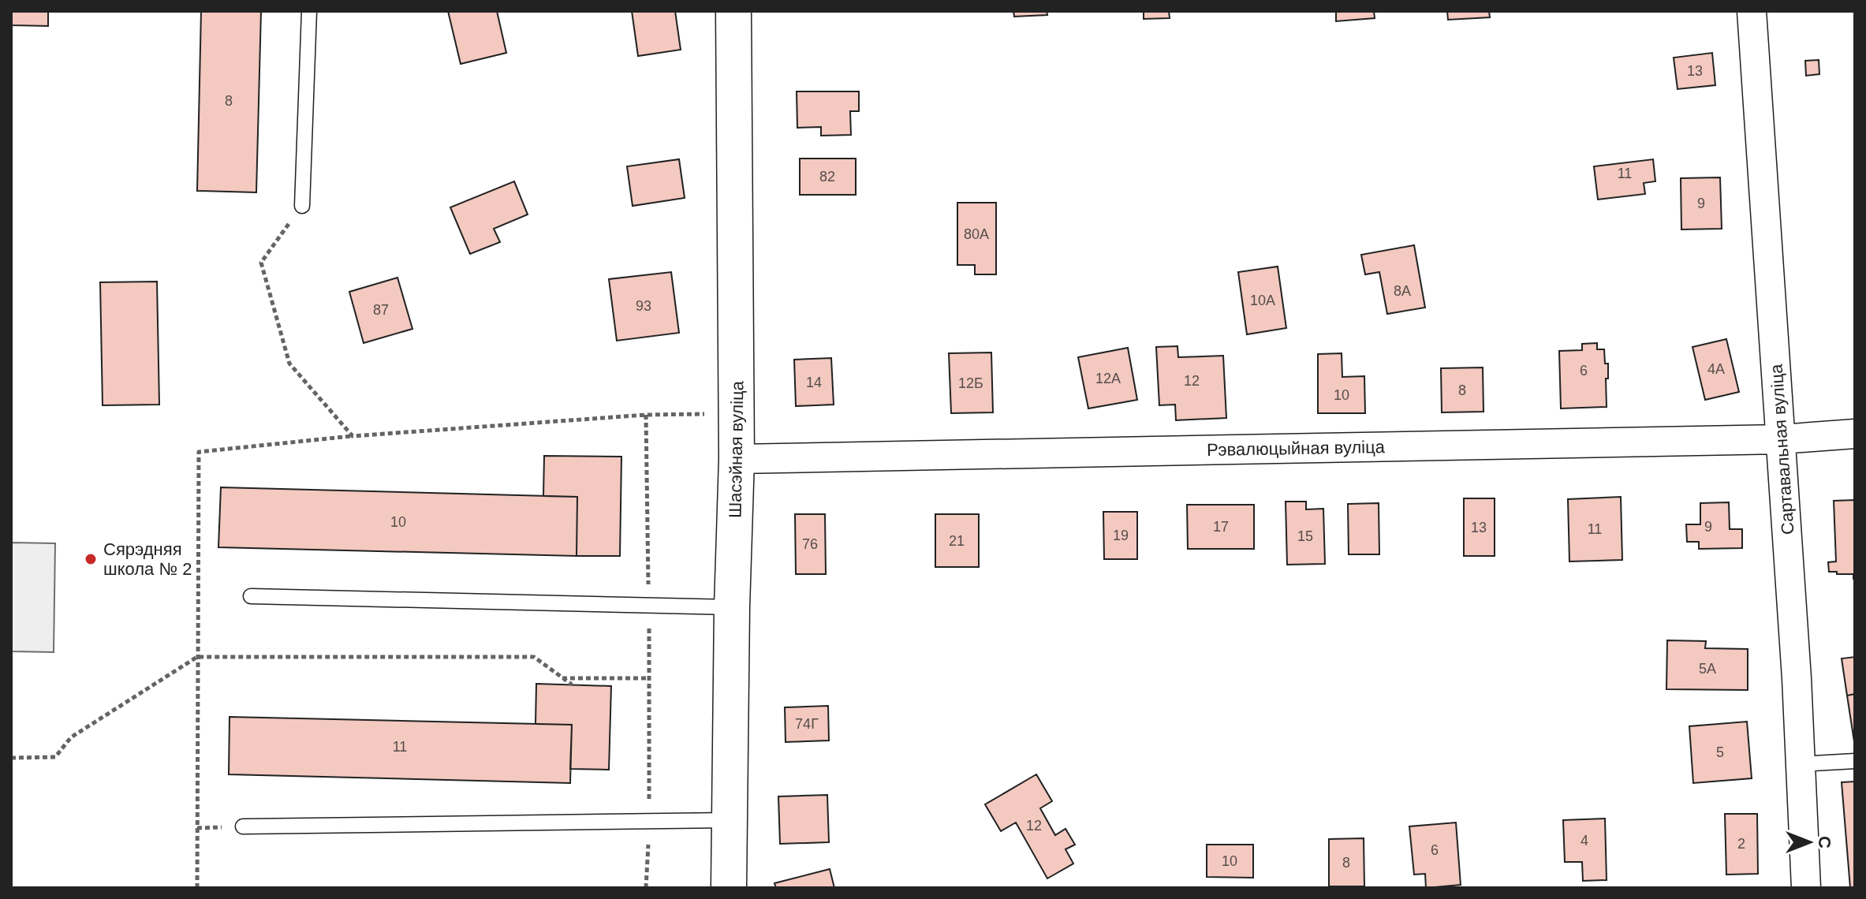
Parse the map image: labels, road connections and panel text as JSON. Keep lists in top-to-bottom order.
{
  "streets": {
    "main road": ["Шасэйная вуліца"],
    "street": ["Рэвалюцыйная вуліца", "Сартавальная вуліца"]
  },
  "crossings": [
    ["Рэвалюцыйная вуліца", "Шасэйная вуліца"],
    ["Рэвалюцыйная вуліца", "Сартавальная вуліца"]
  ],
  "places": ["Сярэдняя школа № 2"],
  "house_numbers": [
    "13",
    "8",
    "11",
    "82",
    "9",
    "80А",
    "8А",
    "10А",
    "93",
    "87",
    "4А",
    "6",
    "12А",
    "12",
    "14",
    "12Б",
    "8",
    "10",
    "10",
    "17",
    "9",
    "13",
    "11",
    "19",
    "15",
    "21",
    "76",
    "5А",
    "74Г",
    "11",
    "5",
    "12",
    "4",
    "2",
    "6",
    "10",
    "8"
  ],
  "north": "right"
}
